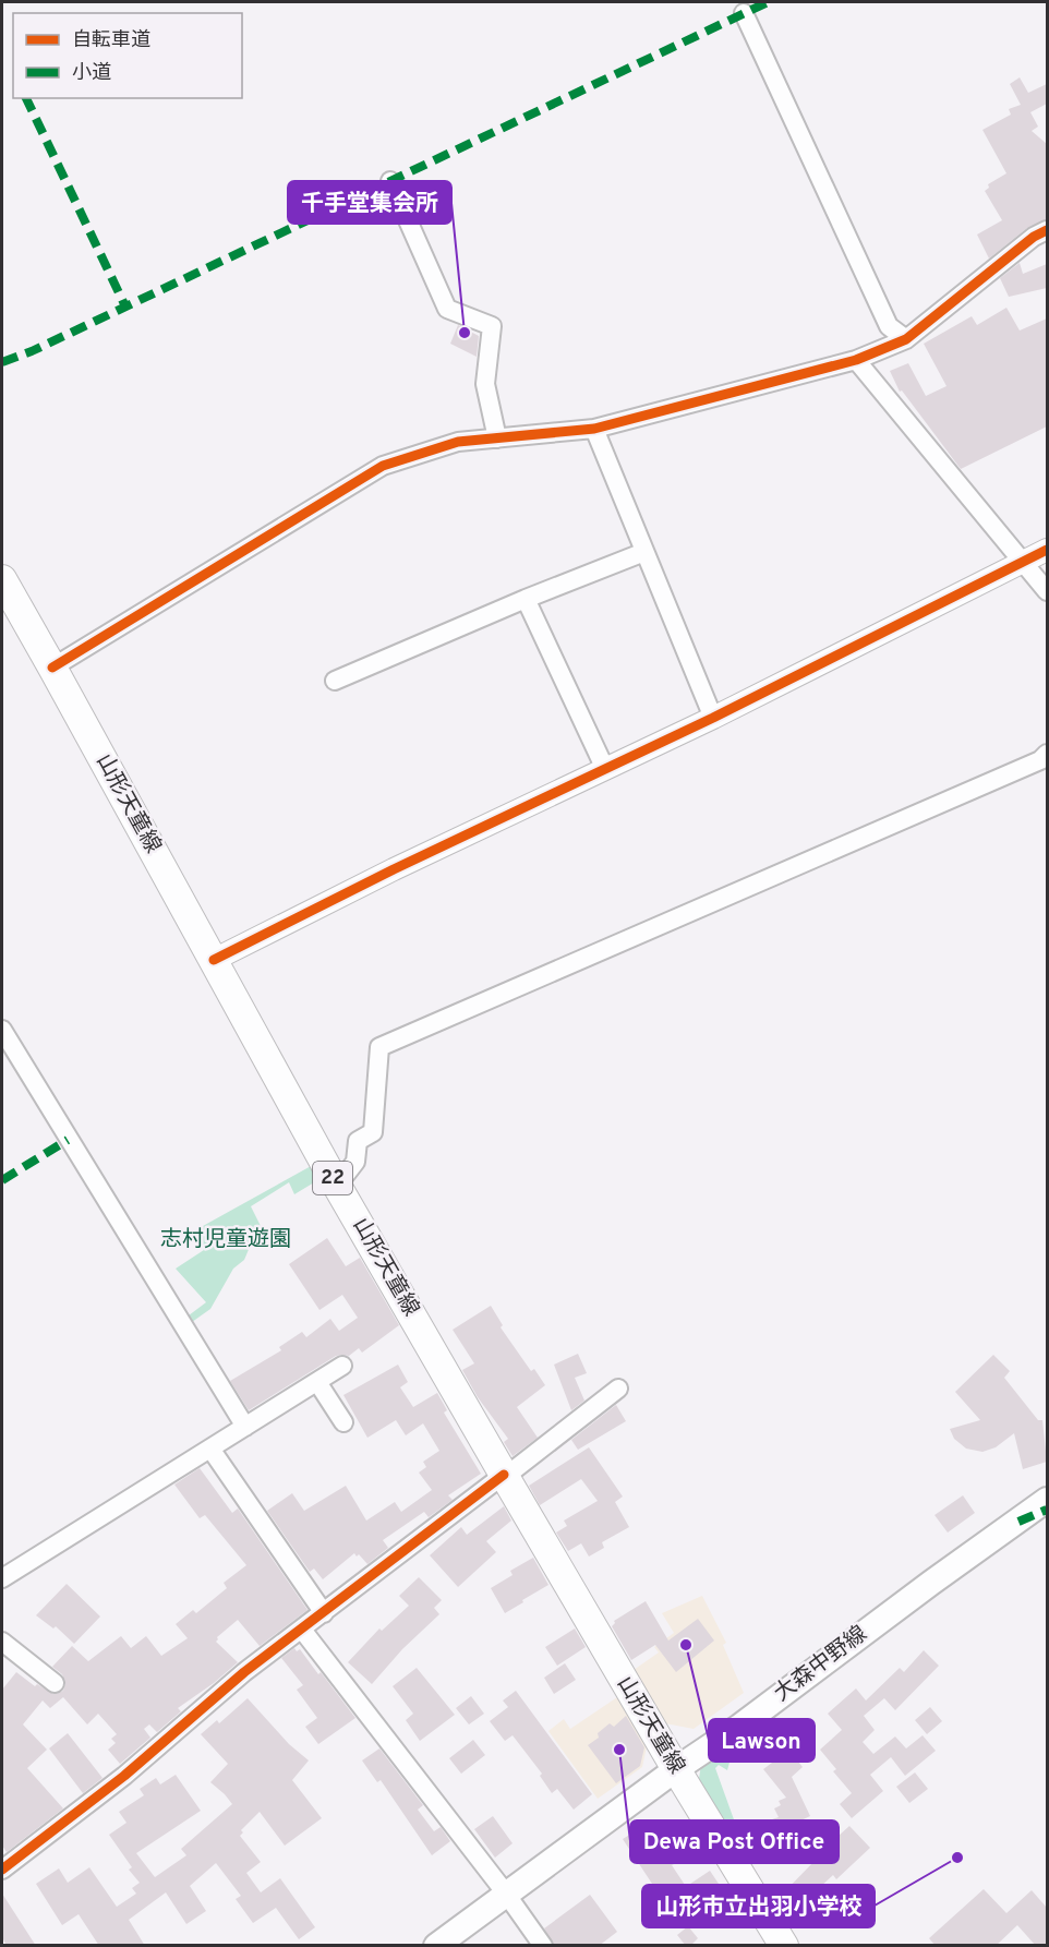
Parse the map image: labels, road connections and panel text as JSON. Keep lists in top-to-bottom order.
{
  "streets": {
    "main road": ["山形天童線", "22", "大森中野線"]
  },
  "crossings": [
    ["山形天童線", "大森中野線"]
  ],
  "parks": ["志村児童遊園"],
  "places": [
    "千手堂集会所",
    "Lawson",
    "Dewa Post Office",
    "山形市立出羽小学校"
  ],
  "legend": ["自転車道", "小道"]
}
